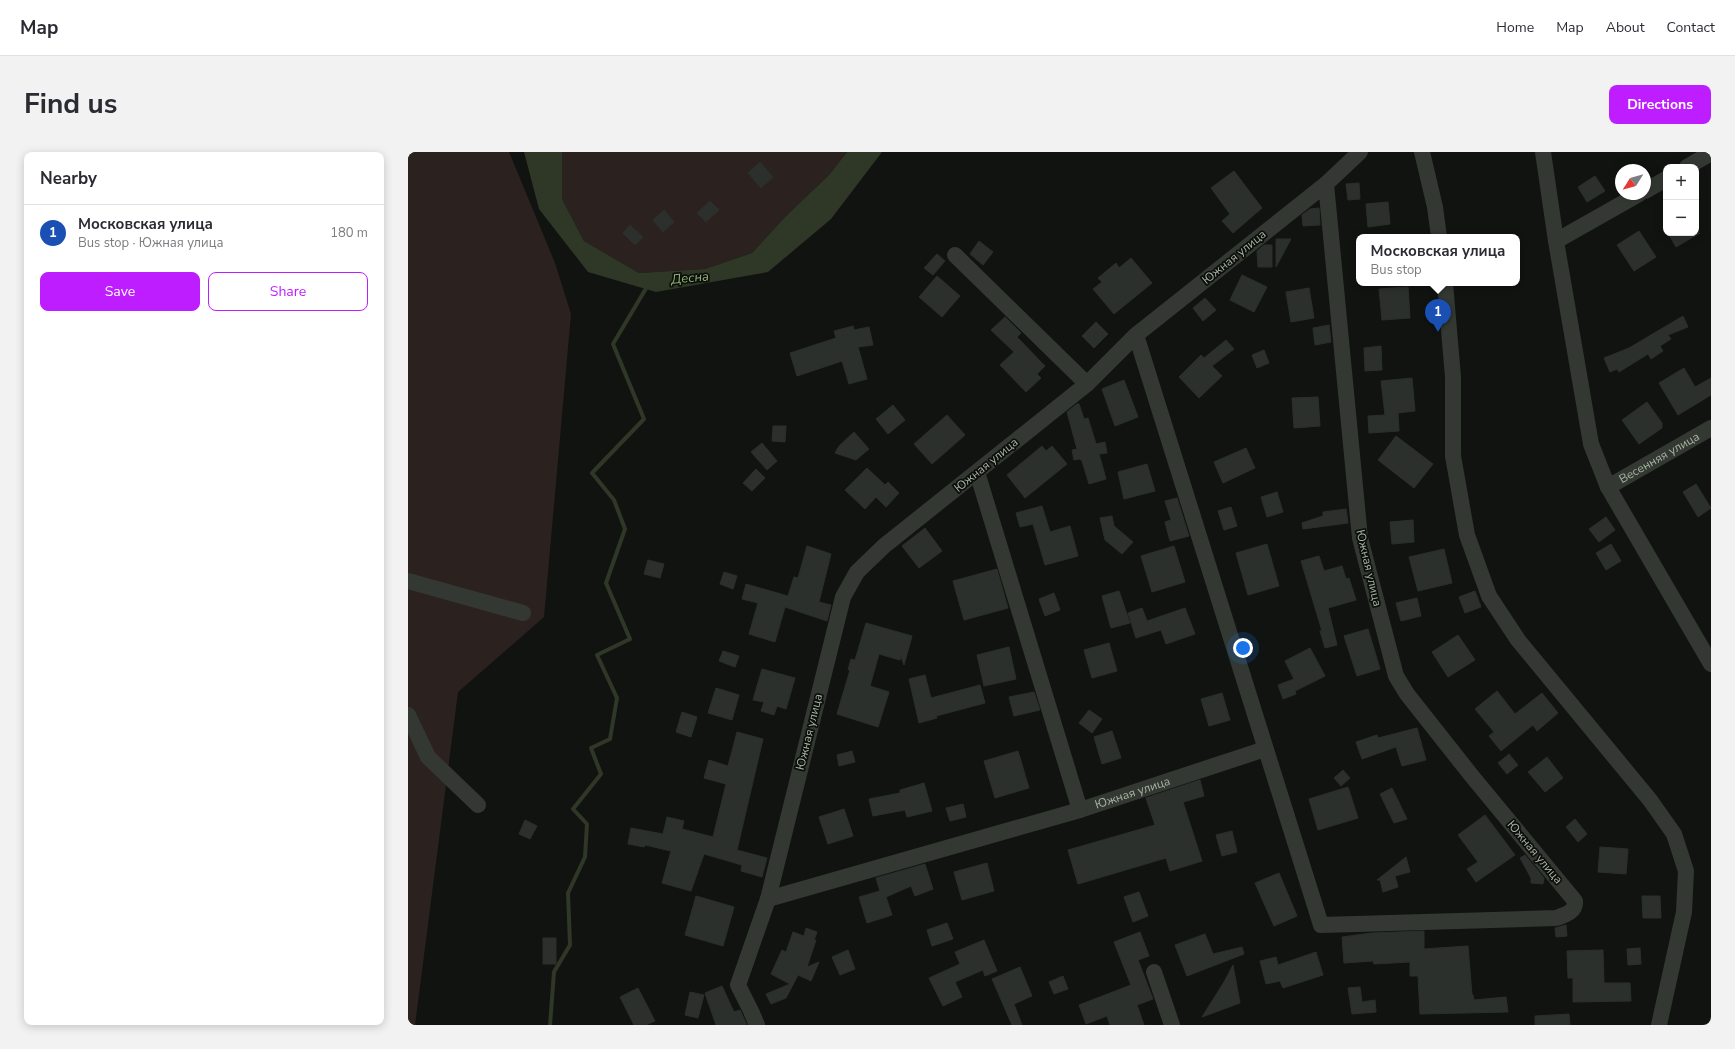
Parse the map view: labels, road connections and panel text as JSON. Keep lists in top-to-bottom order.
{
  "streets": {
    "street": ["Южная улица", "Весенняя улица"]
  },
  "water": ["Десна"],
  "north": "bottom left",
  "page": {
    "header": "Map",
    "nav": [
      "Home",
      "Map",
      "About",
      "Contact"
    ],
    "title": "Find us",
    "buttons": [
      "Directions",
      ["Save", "Share"]
    ],
    "heading": "Nearby",
    "map_buttons": ["+", "−"],
    "list": [
      {
        "mark": "1",
        "name": "Московская улица",
        "note": "Bus stop · Южная улица",
        "value": "180 m"
      }
    ],
    "popup": ["Московская улица", "Bus stop"],
    "pins": "1"
  }
}
